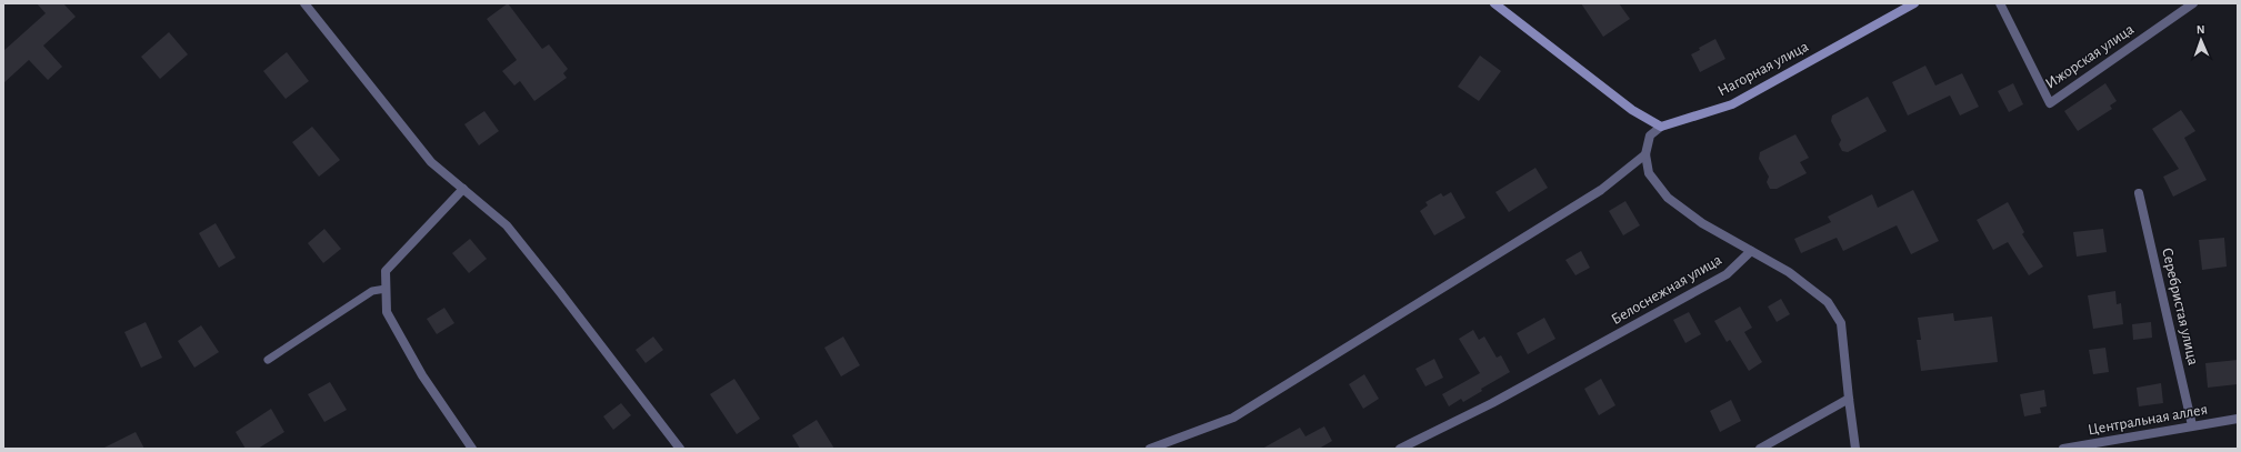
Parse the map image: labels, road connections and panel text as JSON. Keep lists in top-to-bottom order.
{
  "streets": {
    "street": [
      "Ижорская улица",
      "Нагорная улица",
      "Белоснежная улица",
      "Серебристая улица",
      "Центральная аллея"
    ]
  },
  "crossings": [
    ["Серебристая улица", "Центральная аллея"]
  ],
  "north": "top"
}
